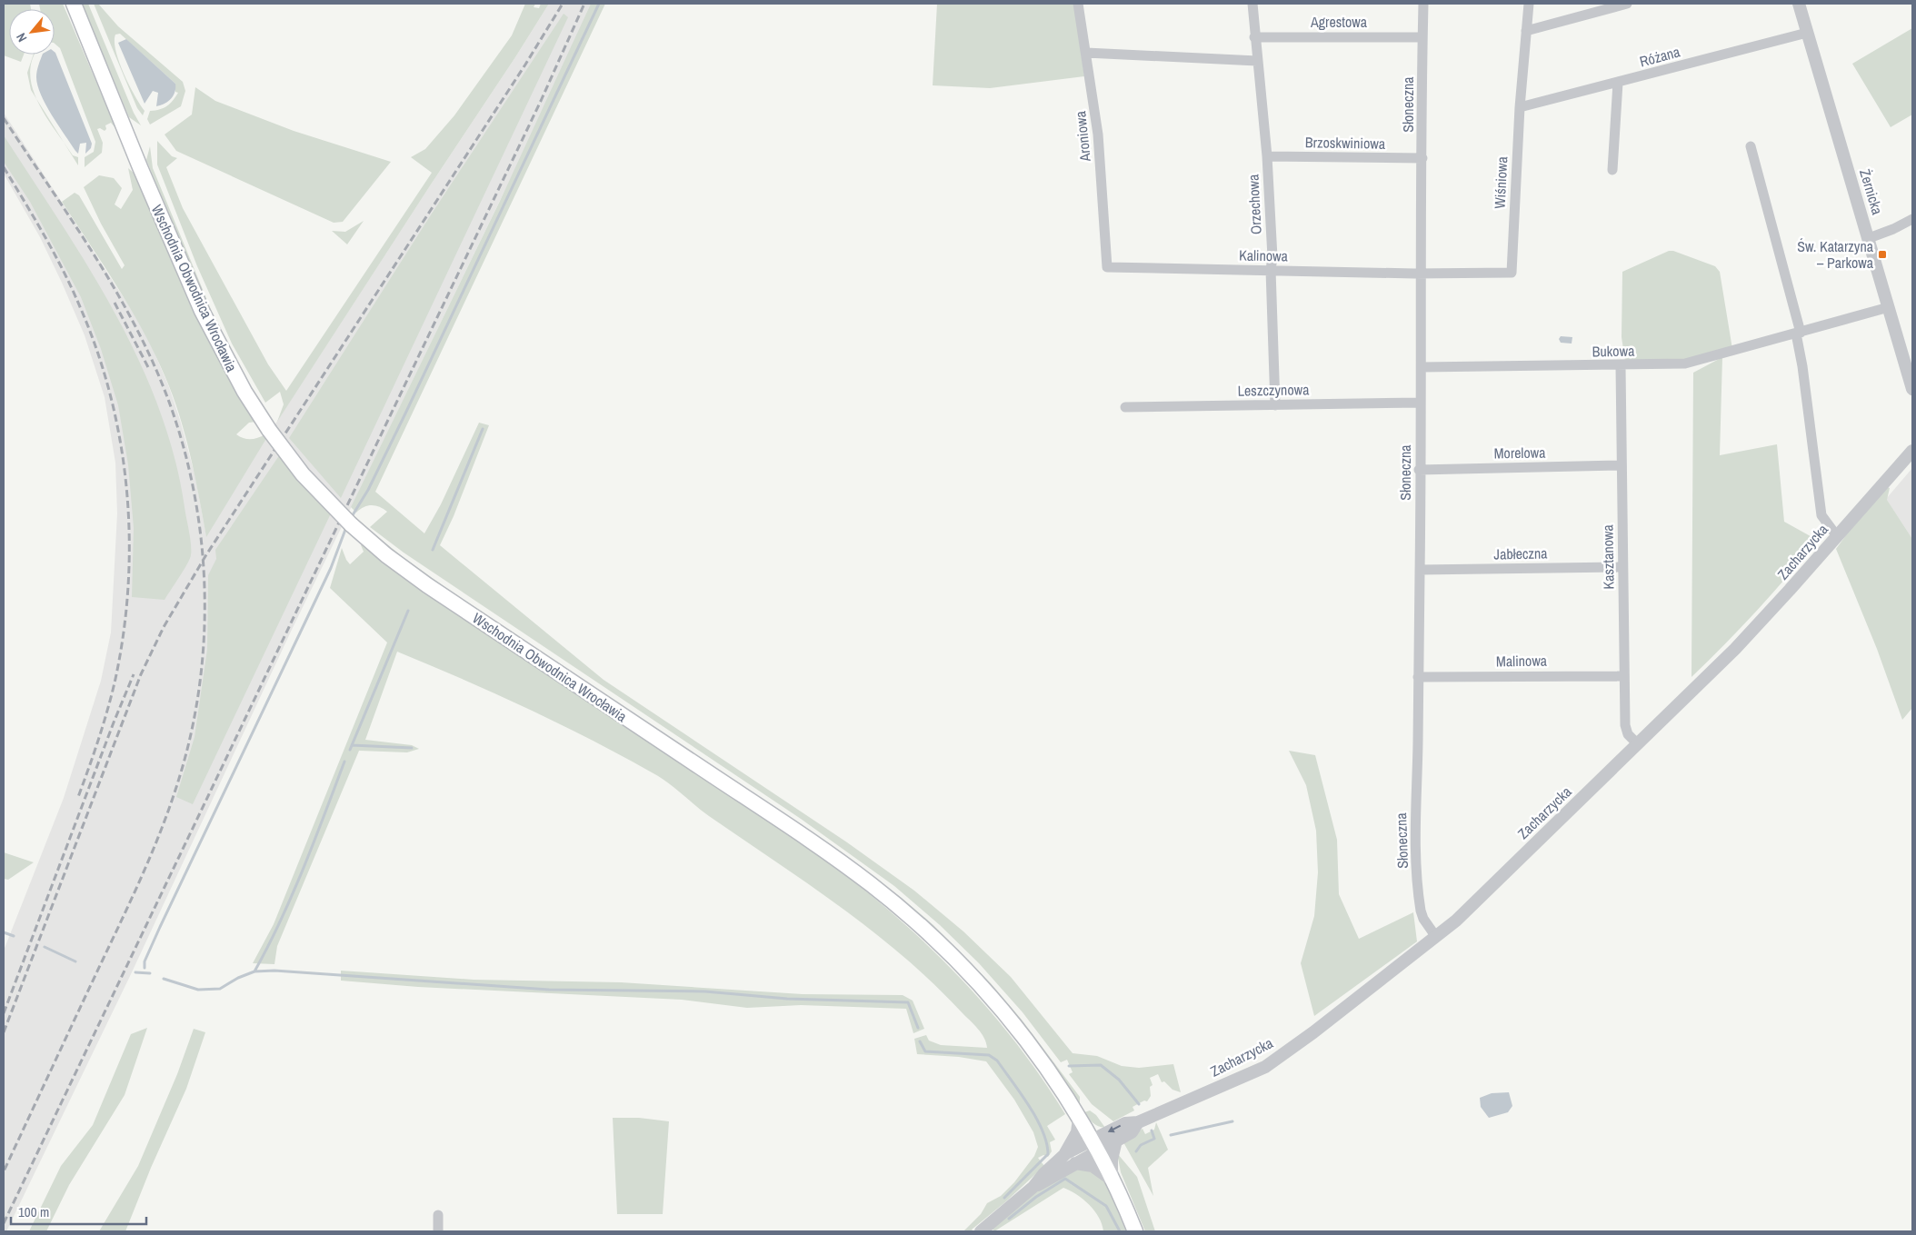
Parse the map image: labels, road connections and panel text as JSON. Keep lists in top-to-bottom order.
{
  "streets": {
    "main road": ["Wschodnia Obwodnica Wrocławia"],
    "street": [
      "Agrestowa",
      "Różana",
      "Słoneczna",
      "Aroniowa",
      "Brzoskwiniowa",
      "Wiśniowa",
      "Żernicka",
      "Orzechowa",
      "Kalinowa",
      "Bukowa",
      "Leszczynowa",
      "Morelowa",
      "Zacharzycka",
      "Jabłeczna",
      "Kasztanowa",
      "Malinowa"
    ]
  },
  "crossings": [
    ["Agrestowa", "Słoneczna"],
    ["Agrestowa", "Orzechowa"],
    ["Różana", "Wiśniowa"],
    ["Różana", "Żernicka"],
    ["Słoneczna", "Brzoskwiniowa"],
    ["Słoneczna", "Wiśniowa"],
    ["Słoneczna", "Kalinowa"],
    ["Słoneczna", "Bukowa"],
    ["Słoneczna", "Leszczynowa"],
    ["Słoneczna", "Morelowa"],
    ["Słoneczna", "Zacharzycka"],
    ["Słoneczna", "Jabłeczna"],
    ["Słoneczna", "Malinowa"],
    ["Aroniowa", "Kalinowa"],
    ["Brzoskwiniowa", "Orzechowa"],
    ["Wiśniowa", "Kalinowa"],
    ["Żernicka", "Bukowa"],
    ["Orzechowa", "Kalinowa"],
    ["Orzechowa", "Leszczynowa"],
    ["Wschodnia Obwodnica Wrocławia", "Zacharzycka"],
    ["Bukowa", "Kasztanowa"],
    ["Morelowa", "Kasztanowa"],
    ["Zacharzycka", "Kasztanowa"],
    ["Jabłeczna", "Kasztanowa"],
    ["Kasztanowa", "Malinowa"]
  ],
  "places": {
    "transit": ["Św. Katarzyna – Parkowa"]
  },
  "scale_bar": "100 m",
  "north": "bottom left"
}
